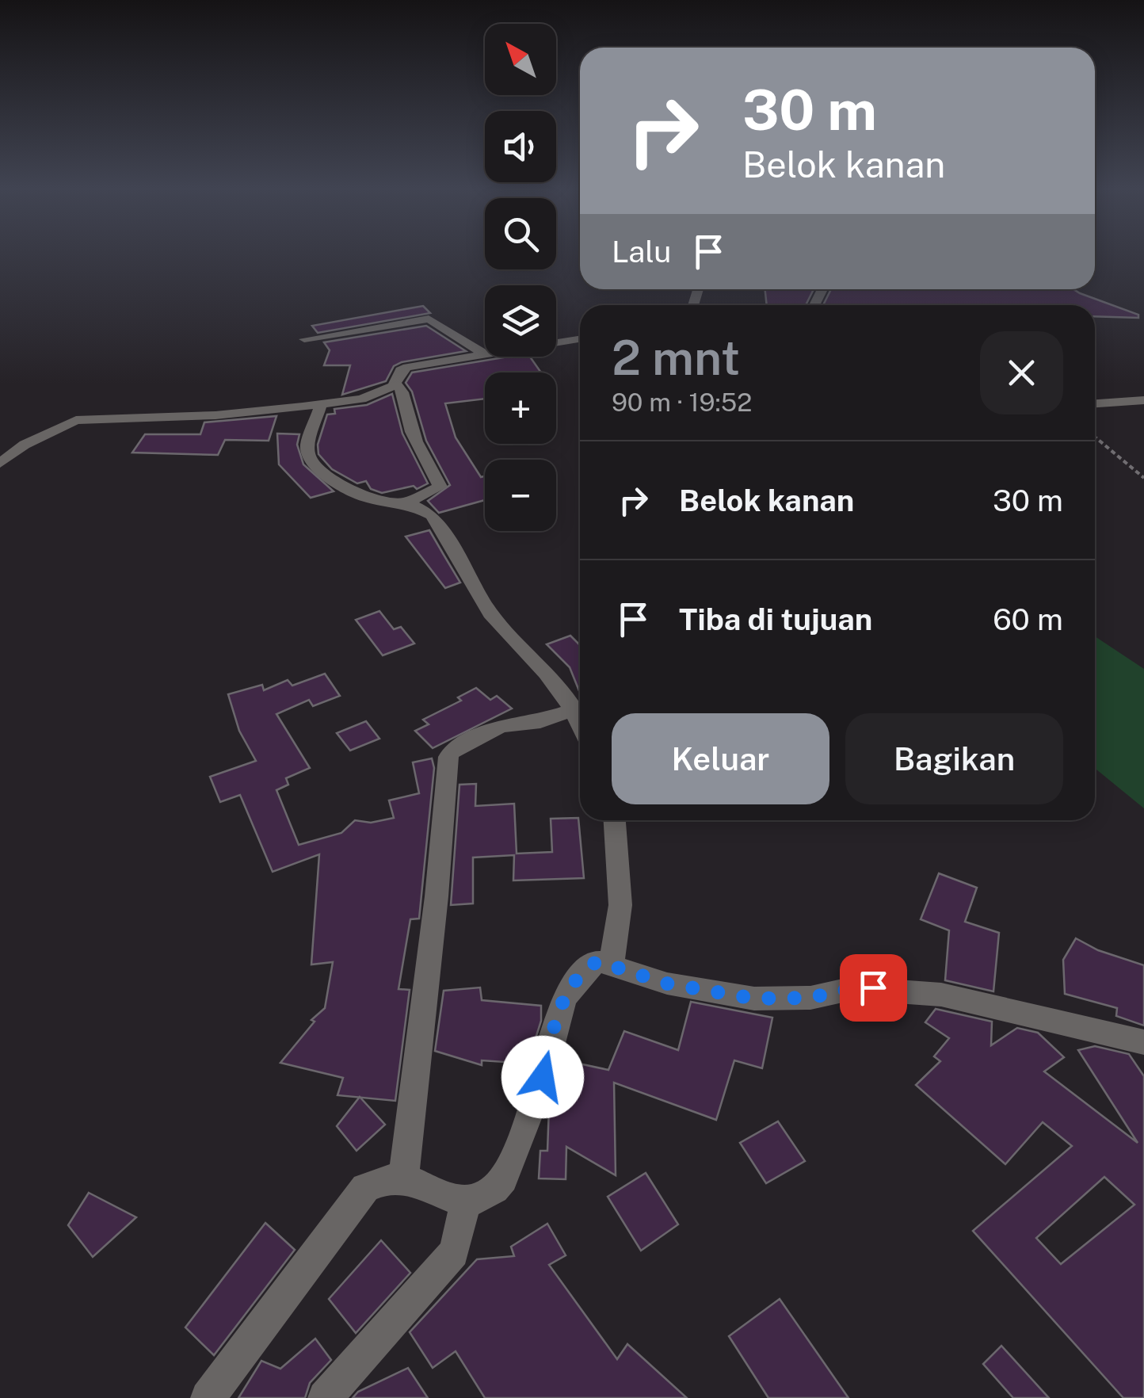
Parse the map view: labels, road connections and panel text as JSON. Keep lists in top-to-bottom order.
{
  "north": "top left",
  "page": {
    "map_buttons": ["+", "−"],
    "turn": ["30 m", "Belok kanan"],
    "then": "Lalu",
    "heading": ["2 mnt", "90 m · 19:52"],
    "list": [
      {
        "name": "Belok kanan",
        "value": "30 m"
      },
      {
        "name": "Tiba di tujuan",
        "value": "60 m"
      }
    ],
    "buttons": ["Keluar", "Bagikan"]
  }
}
